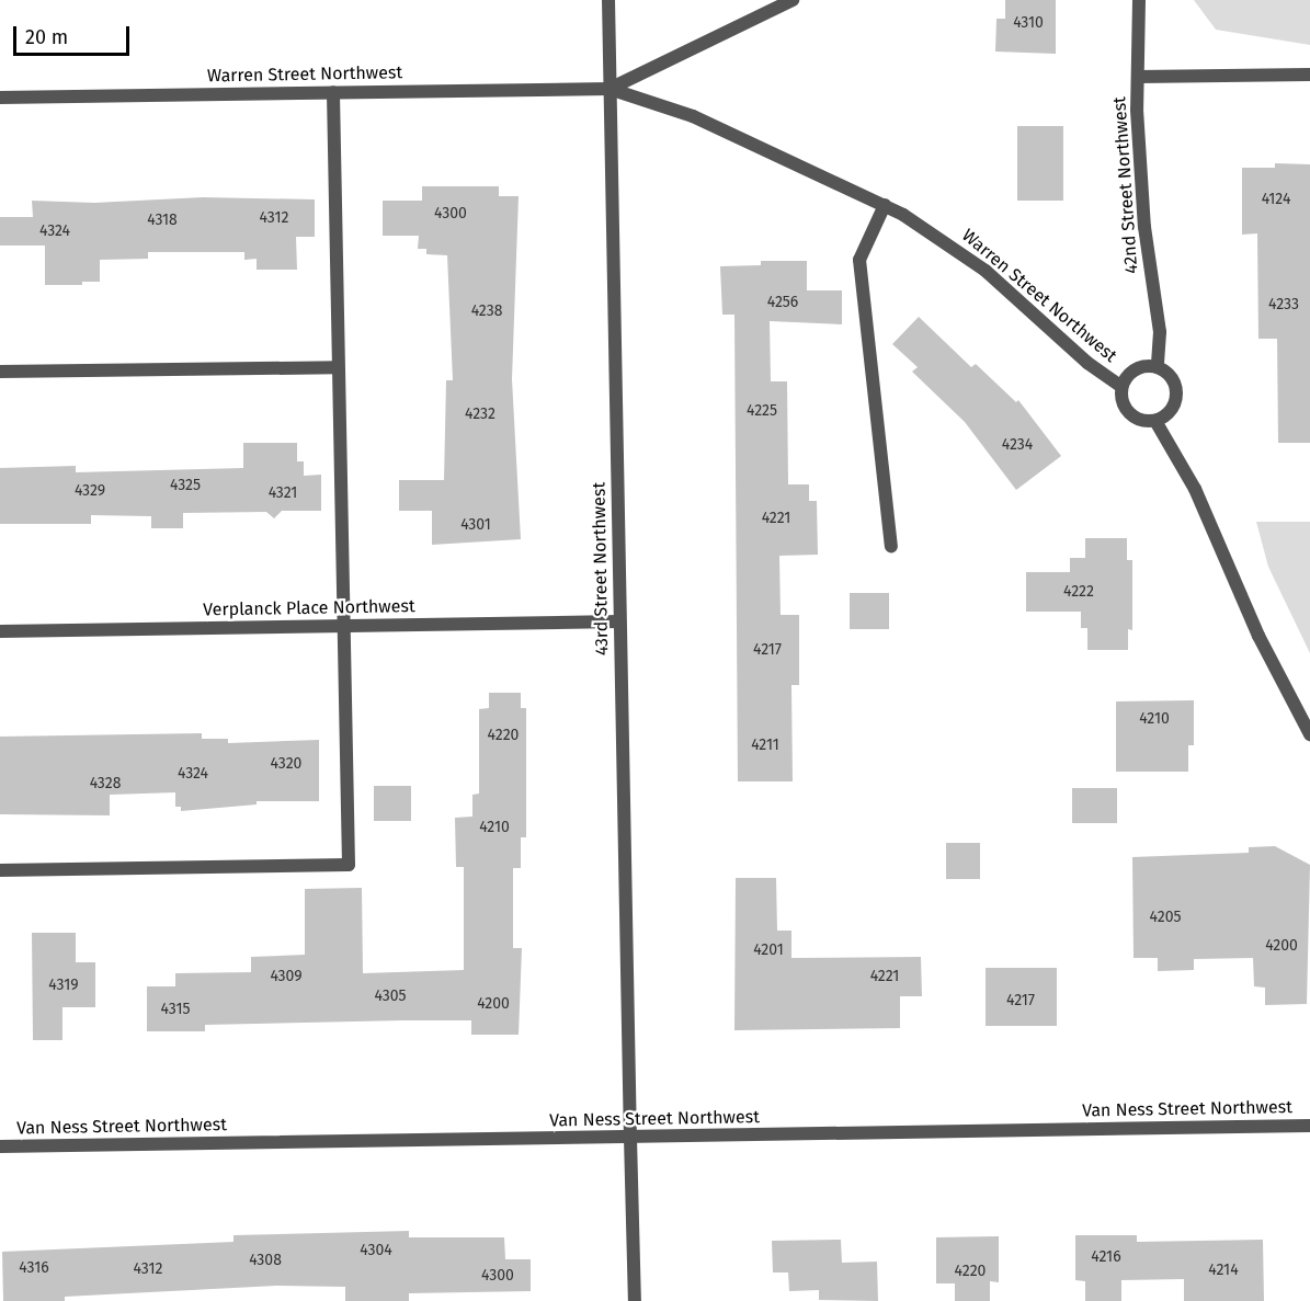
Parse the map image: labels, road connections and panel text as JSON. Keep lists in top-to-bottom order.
{
  "streets": {
    "street": [
      "Warren Street Northwest",
      "42nd Street Northwest",
      "43rd Street Northwest",
      "Verplanck Place Northwest",
      "Van Ness Street Northwest"
    ]
  },
  "crossings": [
    ["Warren Street Northwest", "42nd Street Northwest"],
    ["Warren Street Northwest", "43rd Street Northwest"],
    ["43rd Street Northwest", "Verplanck Place Northwest"],
    ["43rd Street Northwest", "Van Ness Street Northwest"]
  ],
  "house_numbers": [
    "4310",
    "4124",
    "4300",
    "4312",
    "4318",
    "4324",
    "4256",
    "4233",
    "4238",
    "4225",
    "4232",
    "4234",
    "4325",
    "4329",
    "4321",
    "4221",
    "4301",
    "4222",
    "4217",
    "4210",
    "4220",
    "4211",
    "4320",
    "4324",
    "4328",
    "4210",
    "4205",
    "4200",
    "4201",
    "4309",
    "4221",
    "4319",
    "4305",
    "4217",
    "4200",
    "4315",
    "4304",
    "4216",
    "4308",
    "4316",
    "4312",
    "4214",
    "4220",
    "4300"
  ],
  "scale_bar": "20 m"
}
